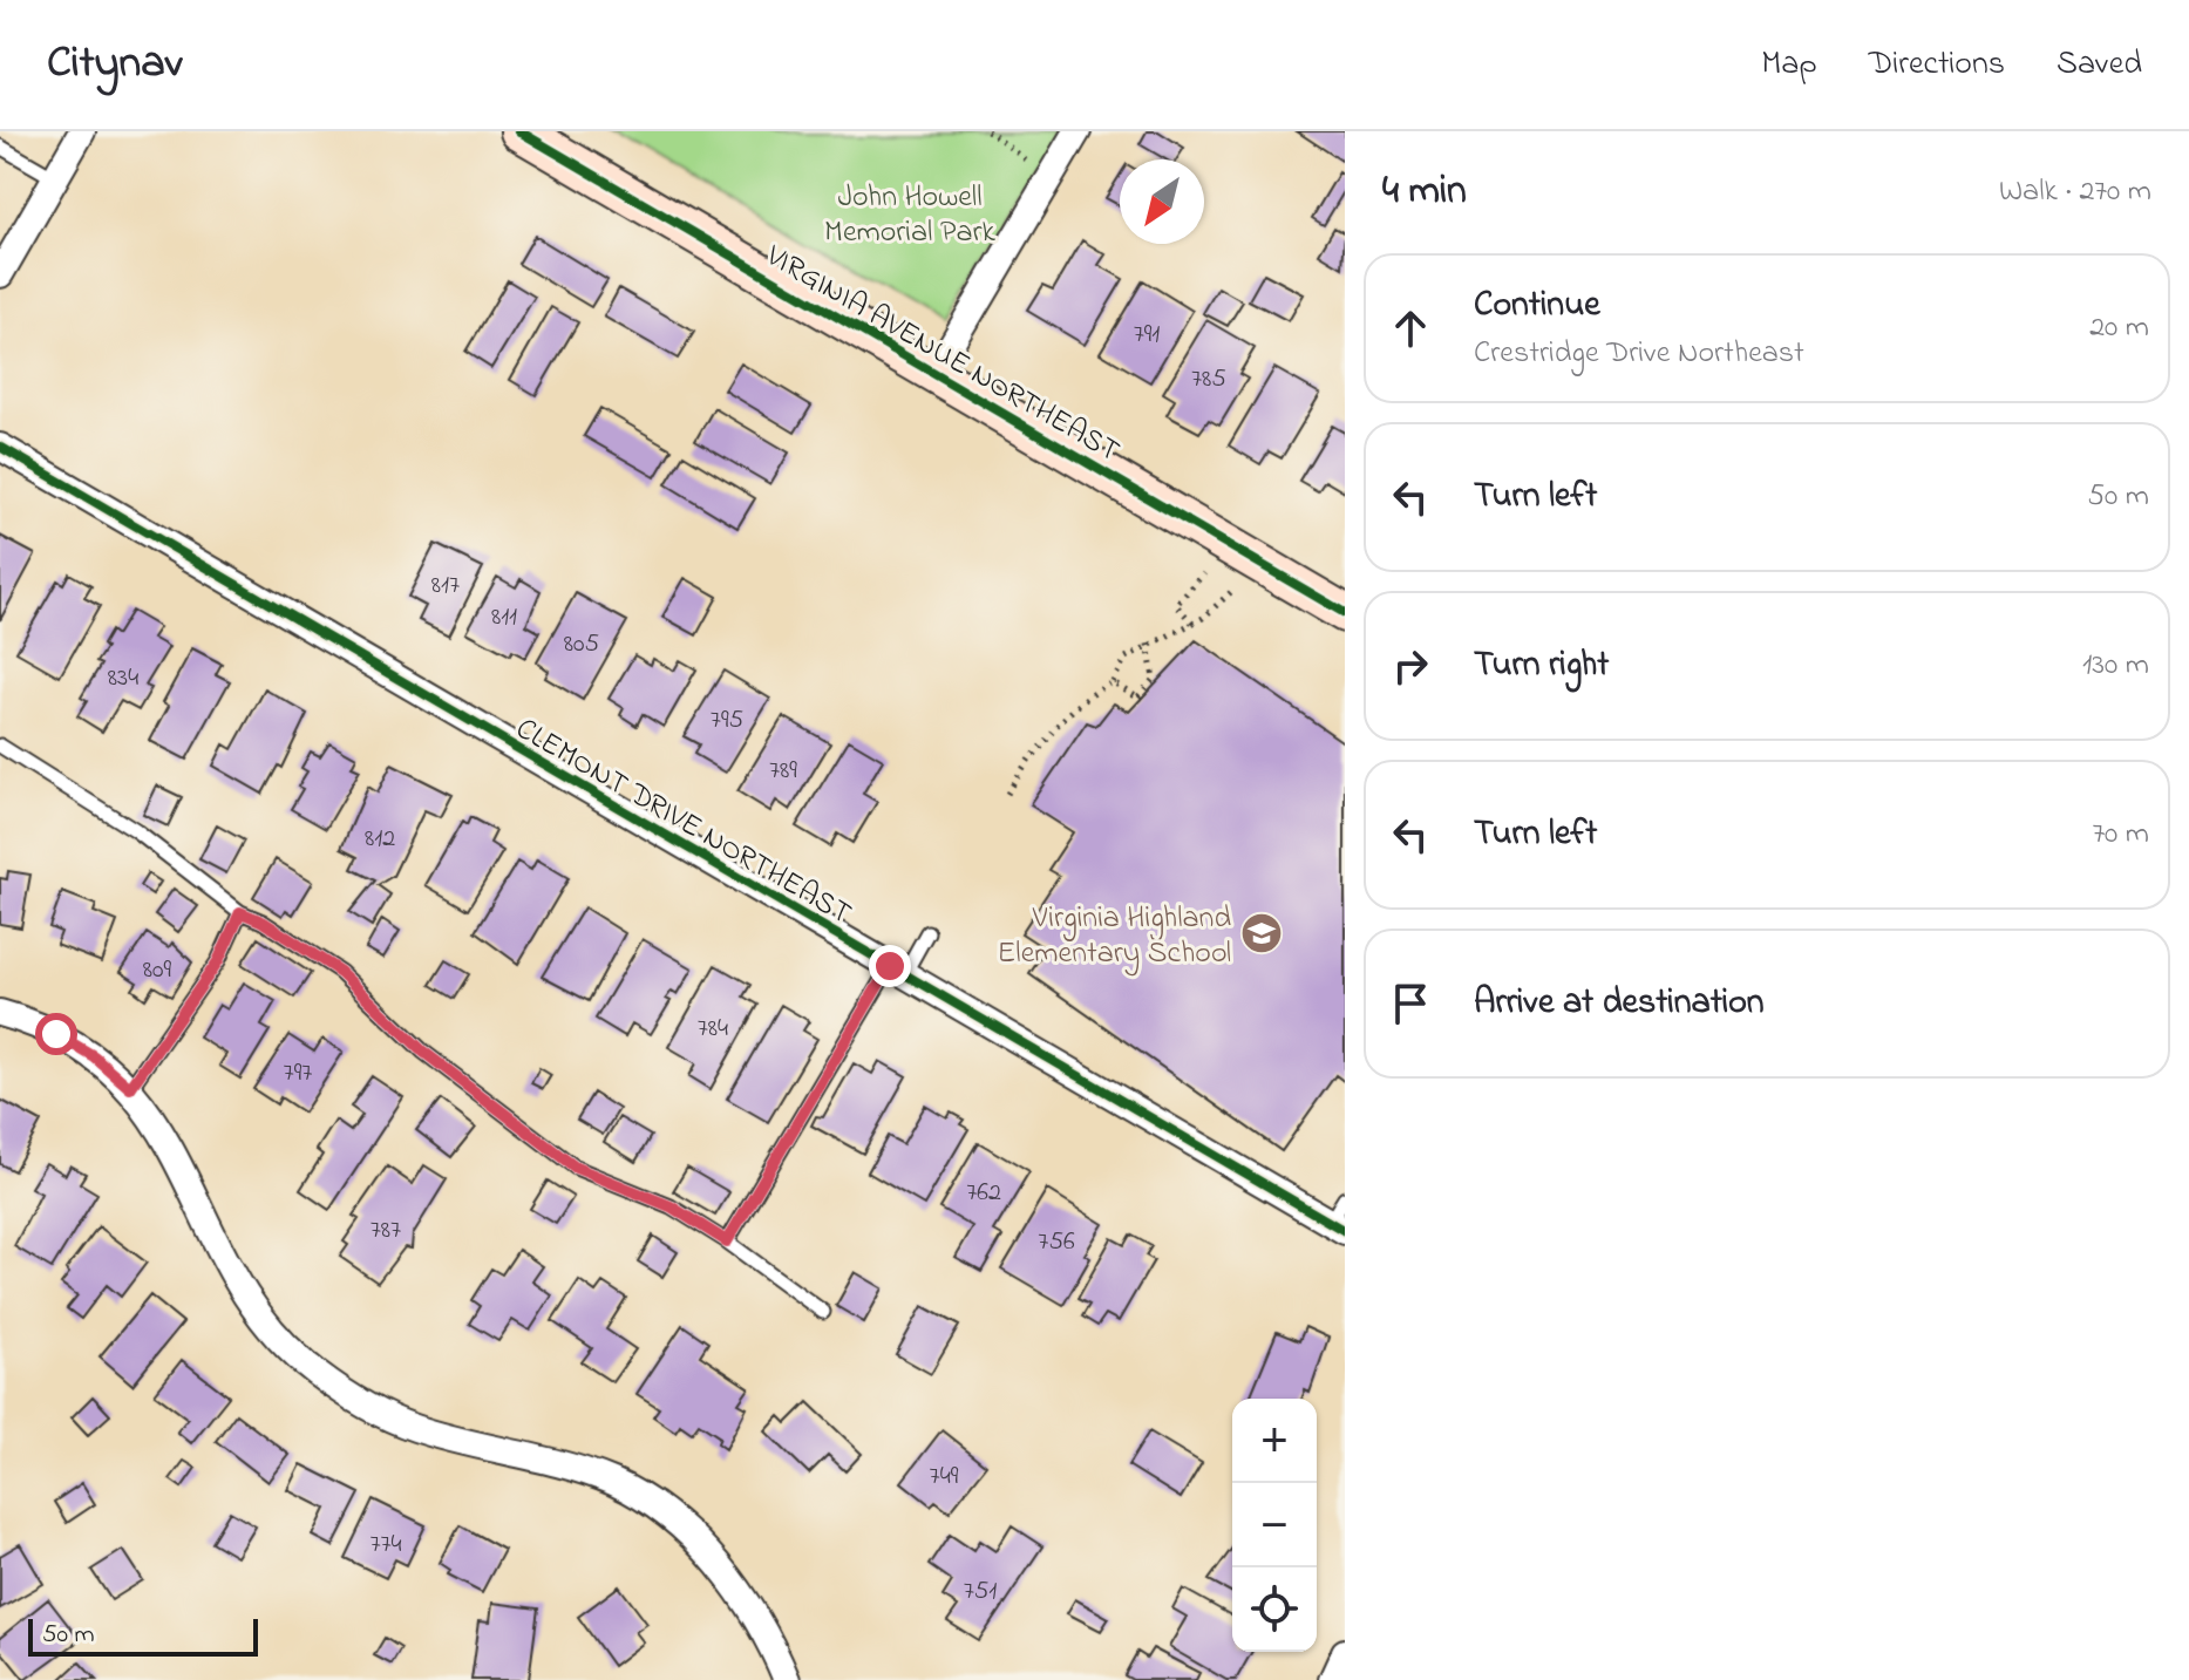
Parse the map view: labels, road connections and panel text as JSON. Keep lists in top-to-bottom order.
{
  "streets": {
    "street": ["VIRGINIA AVENUE NORTHEAST", "CLEMONT DRIVE NORTHEAST"]
  },
  "parks": ["John Howell Memorial Park"],
  "places": {
    "school or university": ["Virginia Highland Elementary School"]
  },
  "house_numbers": [
    "791",
    "785",
    "817",
    "811",
    "805",
    "834",
    "795",
    "789",
    "812",
    "809",
    "784",
    "797",
    "762",
    "787",
    "756",
    "749",
    "774",
    "751"
  ],
  "scale_bar": "50 m",
  "north": "bottom left",
  "page": {
    "header": "Citynav",
    "nav": ["Map", "Directions", "Saved"],
    "heading": ["4 min", "Walk · 270 m"],
    "list": [
      ["Continue", "Crestridge Drive Northeast", "20 m"],
      ["Turn left", "50 m"],
      ["Turn right", "130 m"],
      ["Turn left", "70 m"],
      "Arrive at destination"
    ],
    "map_buttons": ["+", "−"],
    "scale": "50 m"
  }
}
